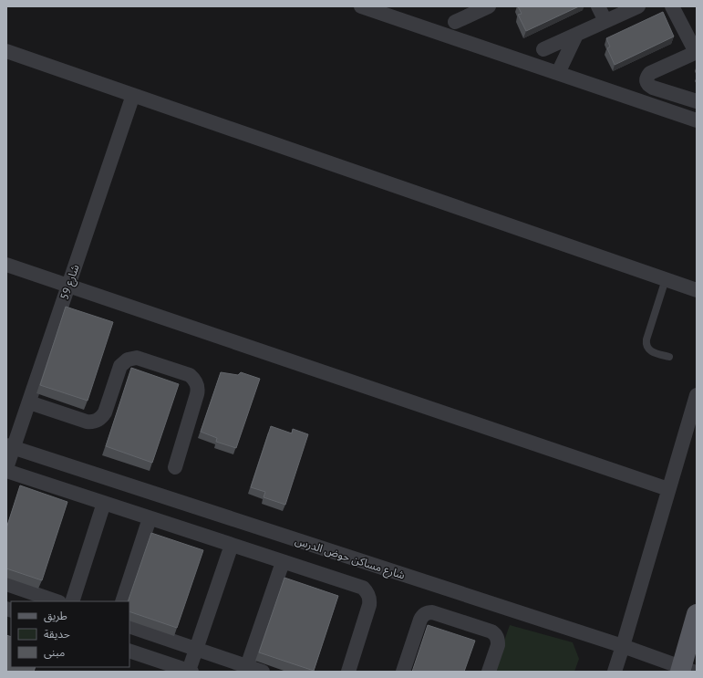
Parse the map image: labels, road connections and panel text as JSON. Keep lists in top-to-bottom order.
{
  "streets": {
    "street": ["شارع 59", "شارع مساكن حوض الدرس"]
  },
  "crossings": [
    ["شارع 59", "شارع مساكن حوض الدرس"]
  ],
  "legend": ["طريق", "حديقة", "مبنى"]
}
